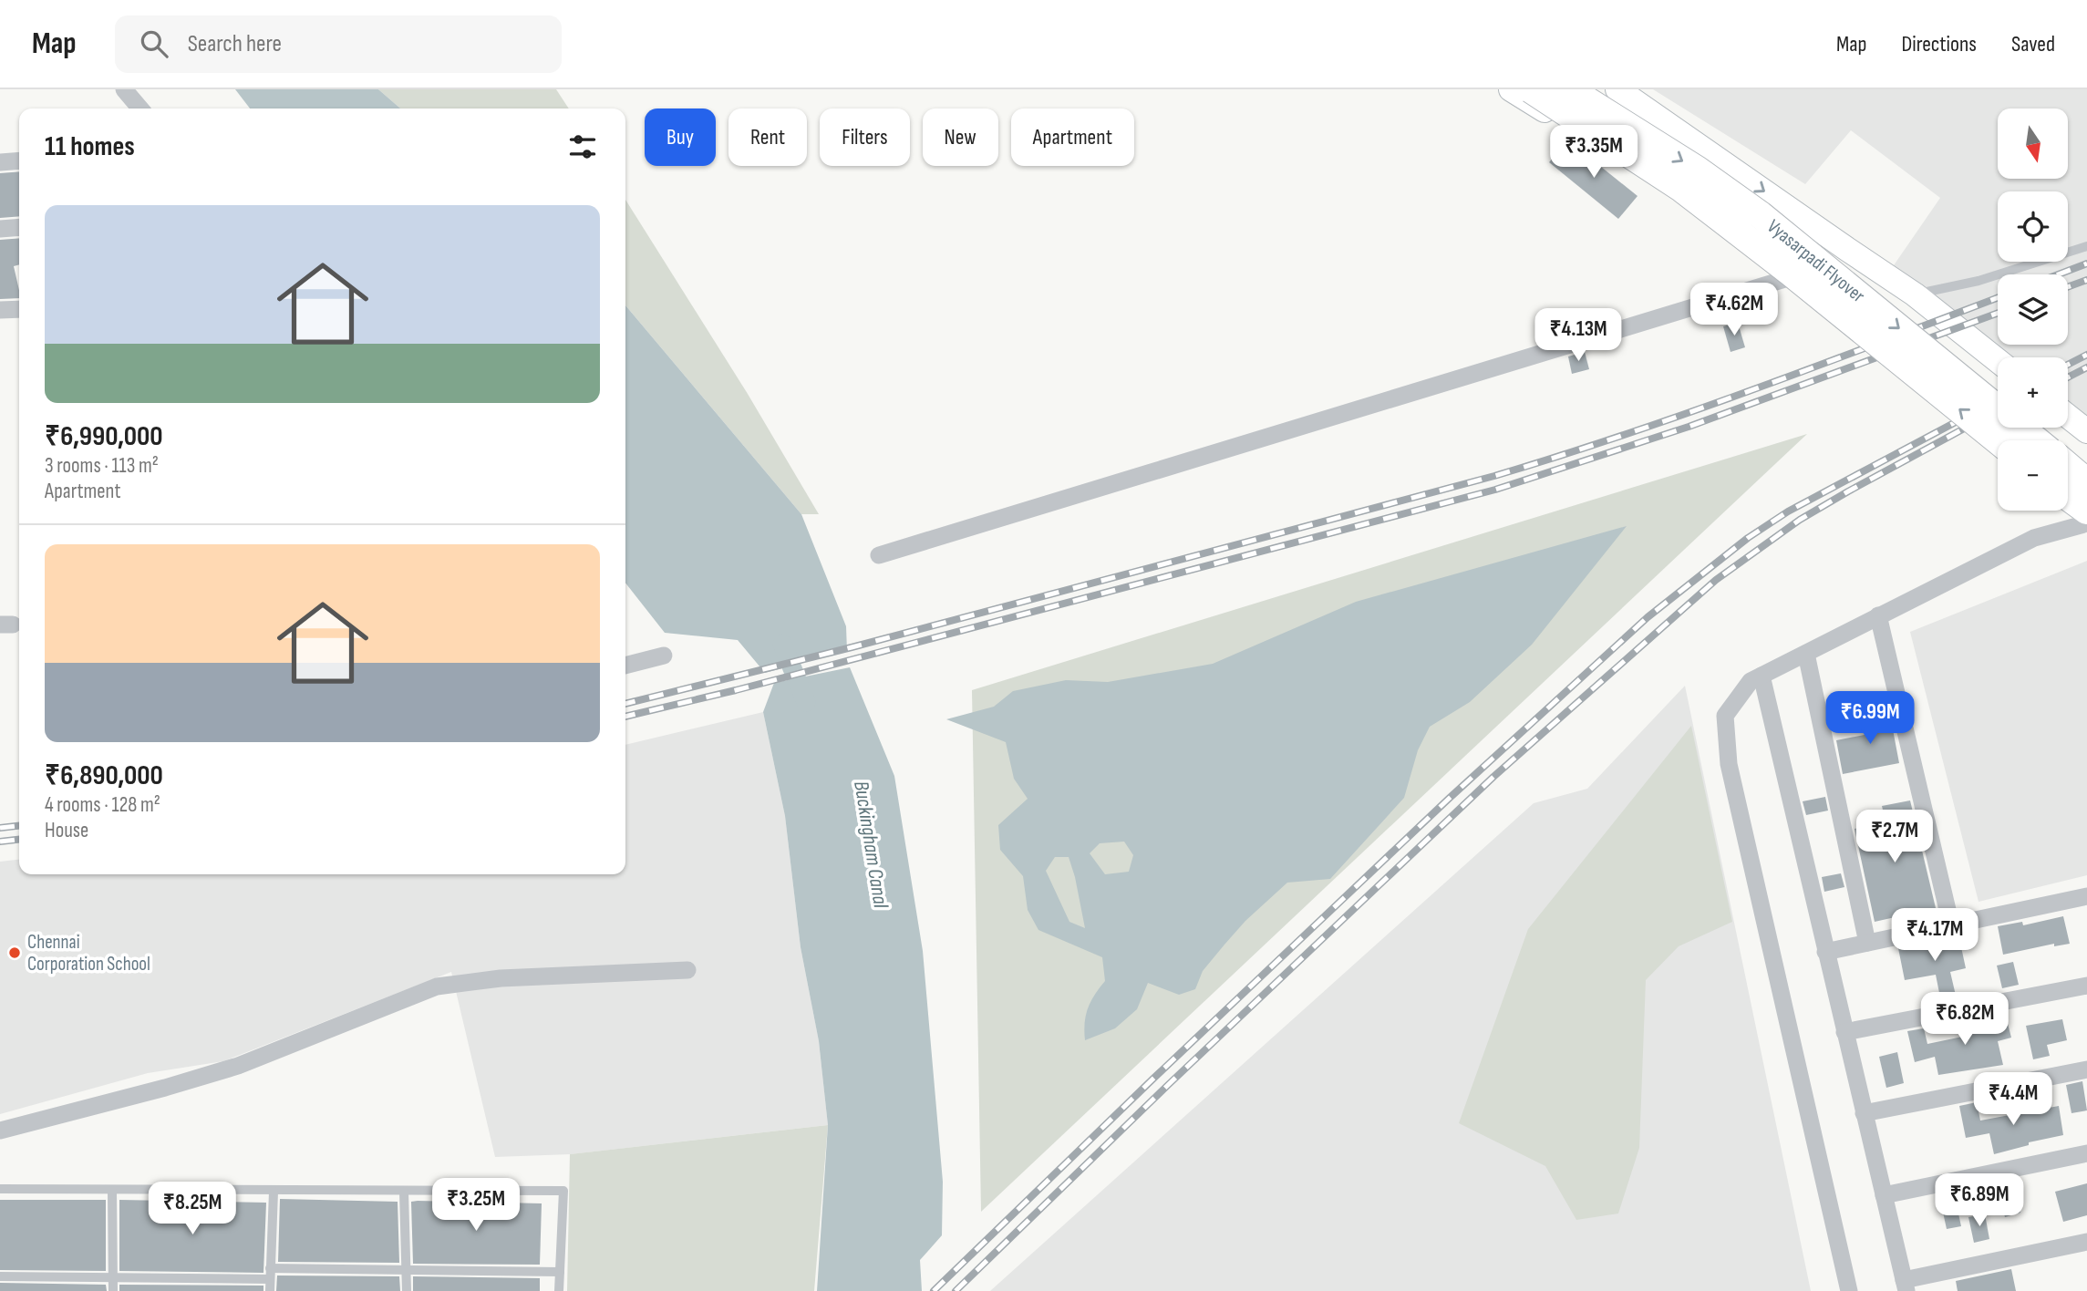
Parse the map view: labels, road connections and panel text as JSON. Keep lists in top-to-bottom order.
{
  "streets": {
    "main road": ["Vyasarpadi Flyover"]
  },
  "water": ["Buckingham Canal"],
  "places": ["Chennai Corporation School"],
  "north": "bottom",
  "page": {
    "header": "Map",
    "search": "Search here",
    "nav": ["Map", "Directions", "Saved"],
    "map_buttons": ["+", "−"],
    "chip": [
      "Buy",
      "Rent",
      "Filters",
      "New",
      "Apartment"
    ],
    "heading": "11 homes",
    "price": [
      "₹3.35M",
      "₹4.62M",
      "₹4.13M",
      "₹6.99M",
      "₹2.7M",
      "₹4.17M",
      "₹6.82M",
      "₹4.4M",
      "₹6.89M",
      "₹3.25M",
      "₹8.25M"
    ],
    "list": [
      {
        "name": "₹6,990,000",
        "note": "3 rooms · 113 m² · Apartment"
      },
      {
        "name": "₹6,890,000",
        "note": "4 rooms · 128 m² · House"
      }
    ]
  }
}
